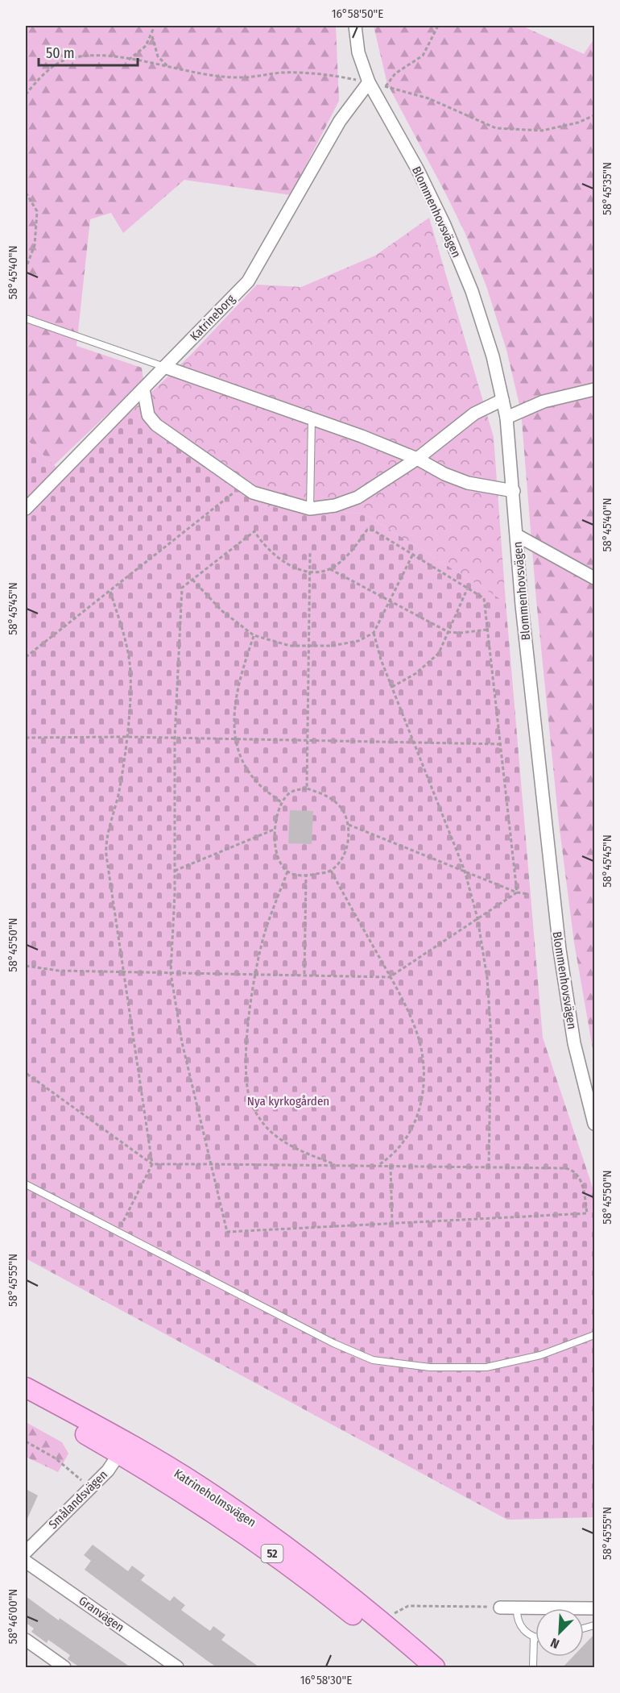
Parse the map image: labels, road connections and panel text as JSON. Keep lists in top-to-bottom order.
{
  "streets": {
    "main road": ["Katrineholmsvägen", "52"],
    "street": [
      "Blommenhovsvägen",
      "Katrineborg",
      "Smålandsvägen",
      "Granvägen"
    ]
  },
  "crossings": [
    ["Blommenhovsvägen", "Katrineborg"],
    ["Katrineholmsvägen", "Smålandsvägen"]
  ],
  "parks": ["Nya kyrkogården"],
  "scale_bar": "50 m",
  "north": "bottom left",
  "coordinates": [
    "16°58'50\"E",
    "58°45'35\"N",
    "58°45'40\"N",
    "58°45'45\"N",
    "58°45'50\"N",
    "58°45'55\"N",
    "58°46'00\"N",
    "16°58'30\"E"
  ]
}
